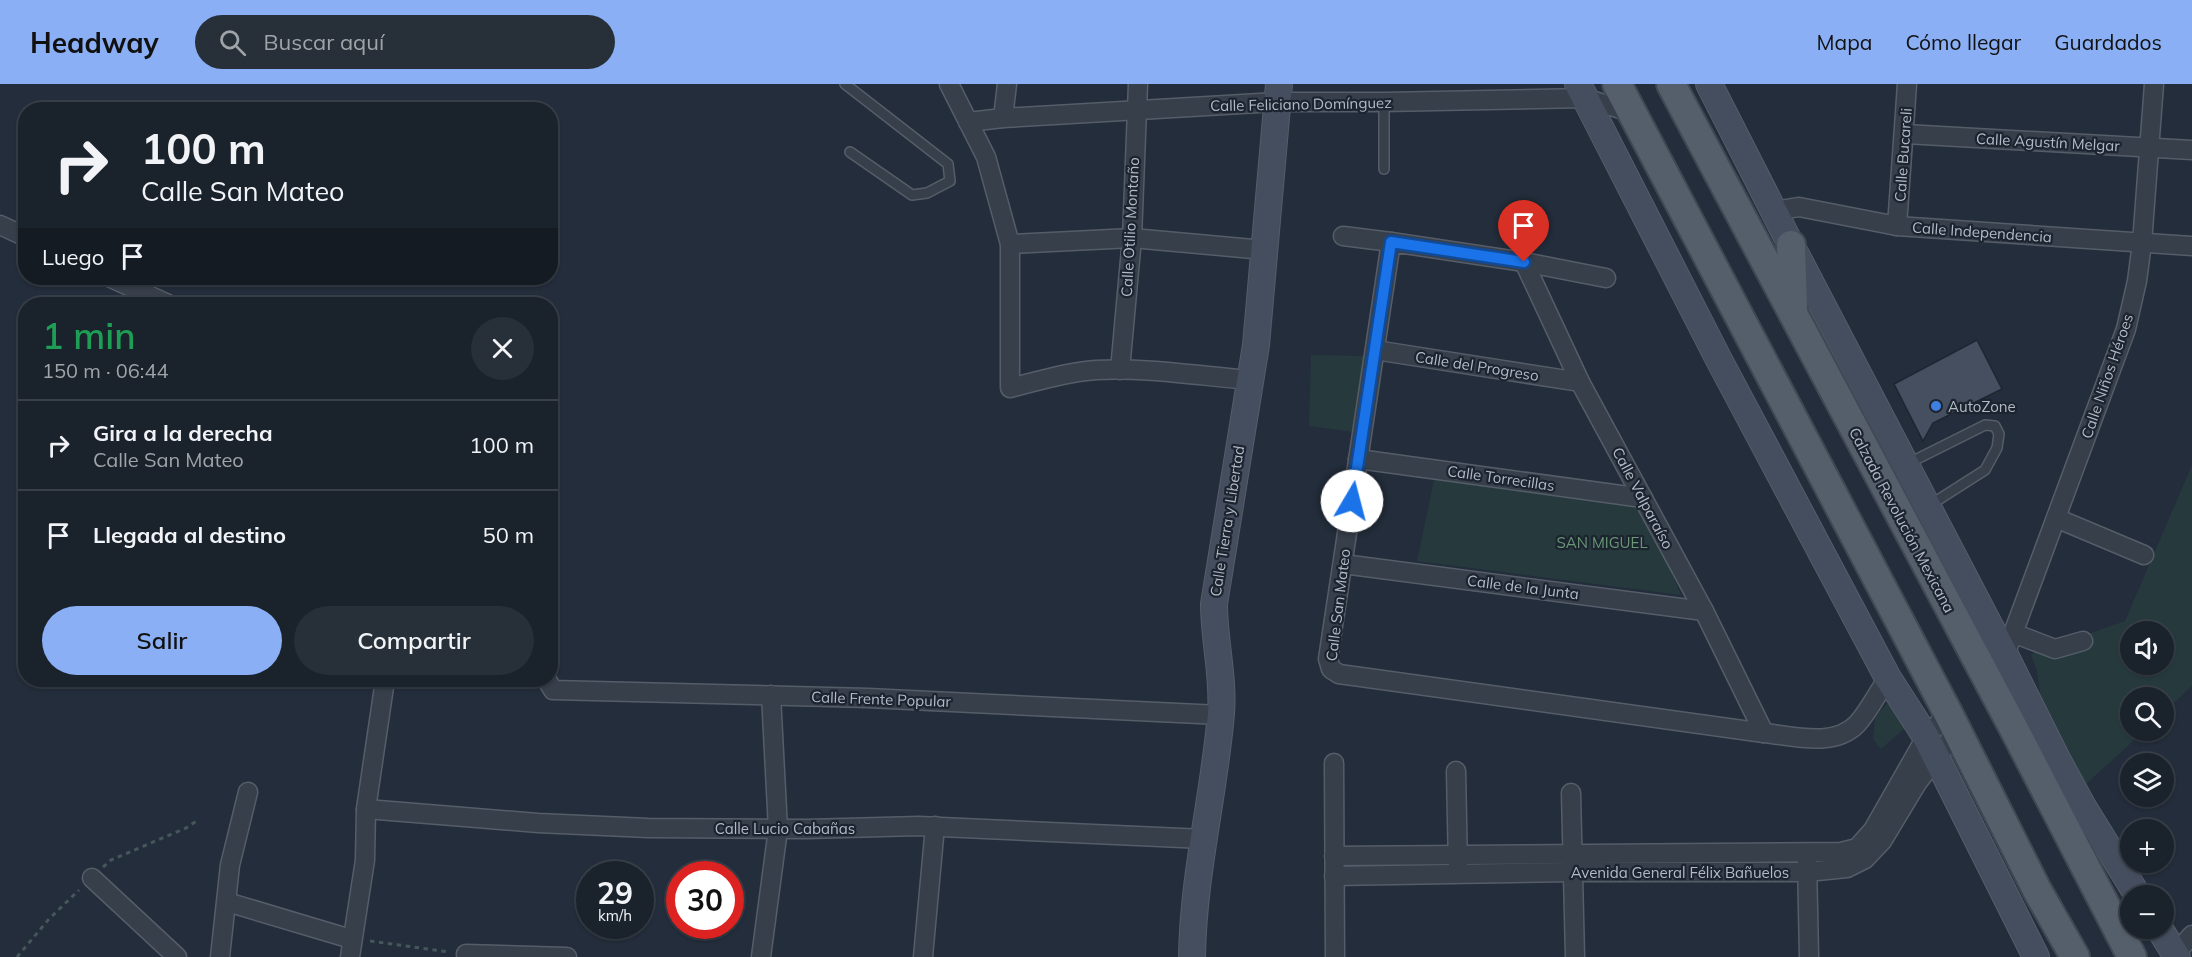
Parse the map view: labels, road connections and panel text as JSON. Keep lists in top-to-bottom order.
{
  "streets": {
    "main road": ["Calzada Revolución Mexicana"],
    "street": [
      "Calle Feliciano Domínguez",
      "Calle Agustín Melgar",
      "Calle Bucareli",
      "Calle Otilio Montaño",
      "Calle Independencia",
      "Calle del Progreso",
      "Calle Niños Héroes",
      "Calle Torrecillas",
      "Calle Valparaíso",
      "Calle Tierra y Libertad",
      "Calle de la Junta",
      "Calle San Mateo",
      "Calle Frente Popular",
      "Calle Lucio Cabañas",
      "Avenida General Félix Bañuelos"
    ]
  },
  "crossings": [
    ["Calle Feliciano Domínguez", "Calle Otilio Montaño"],
    ["Calle Feliciano Domínguez", "Calle Tierra y Libertad"],
    ["Calle Agustín Melgar", "Calle Bucareli"],
    ["Calle Agustín Melgar", "Calle Niños Héroes"],
    ["Calle Bucareli", "Calle Independencia"],
    ["Calle Independencia", "Calle Niños Héroes"],
    ["Calle del Progreso", "Calle Valparaíso"],
    ["Calle del Progreso", "Calle San Mateo"],
    ["Calle Torrecillas", "Calle Valparaíso"],
    ["Calle Torrecillas", "Calle San Mateo"],
    ["Calle Valparaíso", "Calle de la Junta"],
    ["Calle Valparaíso", "Calle San Mateo"],
    ["Calle Tierra y Libertad", "Calle Frente Popular"],
    ["Calle Tierra y Libertad", "Calle Lucio Cabañas"],
    ["Calle de la Junta", "Calle San Mateo"]
  ],
  "parks": ["SAN MIGUEL"],
  "places": ["AutoZone"],
  "page": {
    "header": "Headway",
    "search": "Buscar aquí",
    "nav": ["Mapa", "Cómo llegar", "Guardados"],
    "turn": ["100 m", "Calle San Mateo"],
    "then": "Luego",
    "heading": ["1 min", "150 m · 06:44"],
    "list": [
      {
        "name": "Gira a la derecha",
        "note": "Calle San Mateo",
        "value": "100 m"
      },
      {
        "name": "Llegada al destino",
        "value": "50 m"
      }
    ],
    "buttons": ["Salir", "Compartir"],
    "map_buttons": ["+", "−"],
    "speed": "29 km/h",
    "limit": "30"
  }
}
